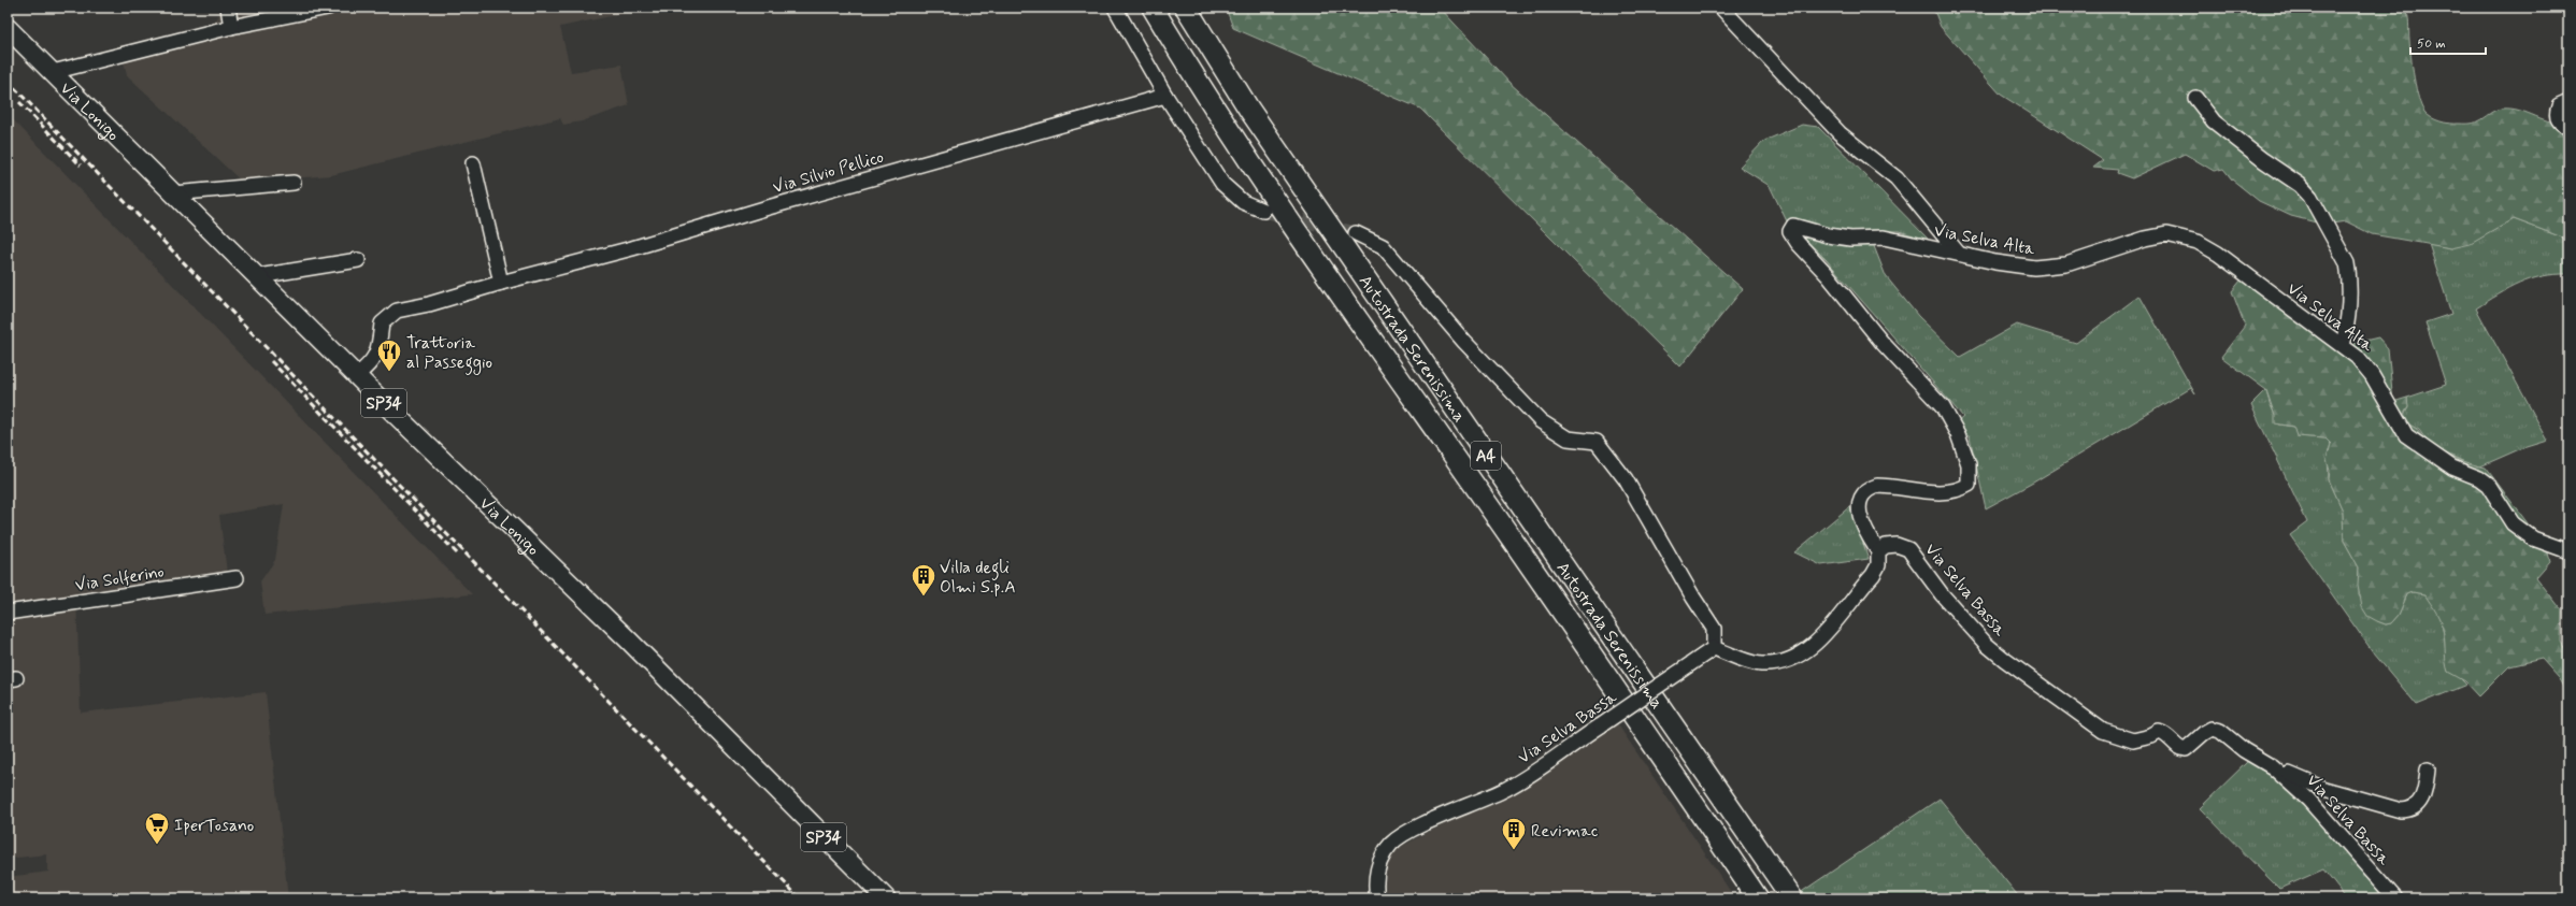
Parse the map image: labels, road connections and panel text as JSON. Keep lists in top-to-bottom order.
{
  "streets": {
    "highway": ["Autostrada Serenissima", "A4"],
    "main road": ["Via Lonigo", "SP34"],
    "street": [
      "Via Silvio Pellico",
      "Via Selva Alta",
      "Via Solferino",
      "Via Selva Bassa"
    ]
  },
  "crossings": [
    ["Via Lonigo", "Via Silvio Pellico"],
    ["Via Selva Alta", "Via Selva Bassa"]
  ],
  "places": {
    "restaurant": ["Trattoria al Passeggio"],
    "building": ["Villa degli Olmi S.p.A", "Revimac"],
    "supermarket": ["IperTosano"]
  },
  "scale_bar": "50 m"
}
